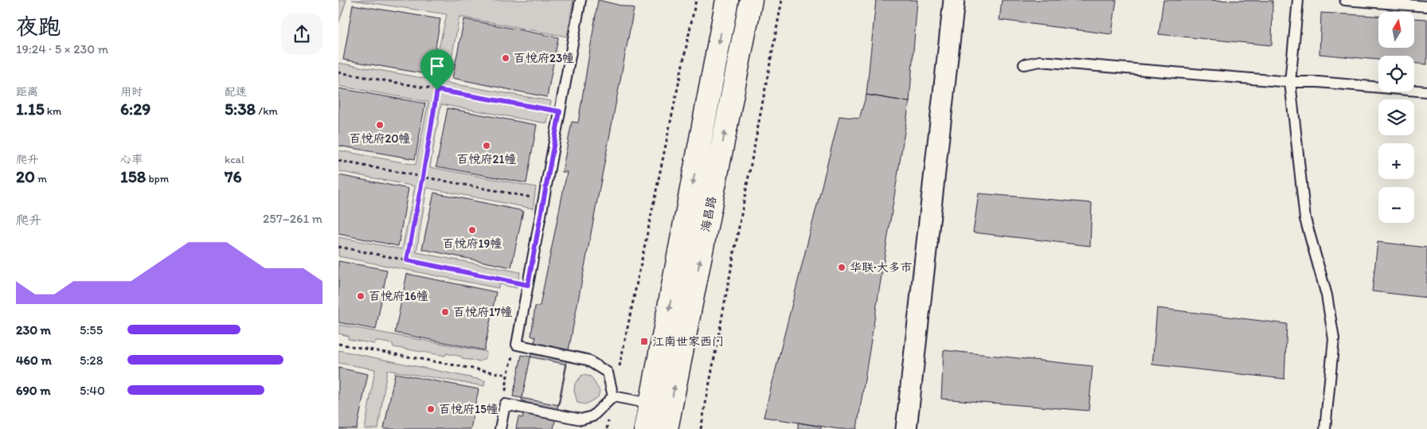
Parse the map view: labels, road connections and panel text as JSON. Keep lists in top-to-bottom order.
{
  "streets": {
    "main road": ["海昌路"]
  },
  "places": {
    "other": [
      "百悦府23幢",
      "百悦府20幢",
      "百悦府21幢",
      "百悦府19幢",
      "华联·大多市",
      "百悦府16幢",
      "百悦府17幢",
      "百悦府15幢"
    ],
    "transit": ["江南世家西门"]
  },
  "north": "top",
  "page": {
    "heading": ["夜跑", "19:24 · 5 × 230 m"],
    "map_buttons": ["+", "−"],
    "stats": [
      ["距离", "1.15 km"],
      ["用时", "6:29"],
      ["配速", "5:38 /km"],
      ["爬升", "20 m"],
      ["心率", "158 bpm"],
      ["kcal", "76"]
    ],
    "chart": ["爬升", "257–261 m"],
    "list": [
      {
        "name": "230 m",
        "note": "5:55"
      },
      {
        "name": "460 m",
        "note": "5:28"
      },
      {
        "name": "690 m",
        "note": "5:40"
      }
    ]
  }
}
